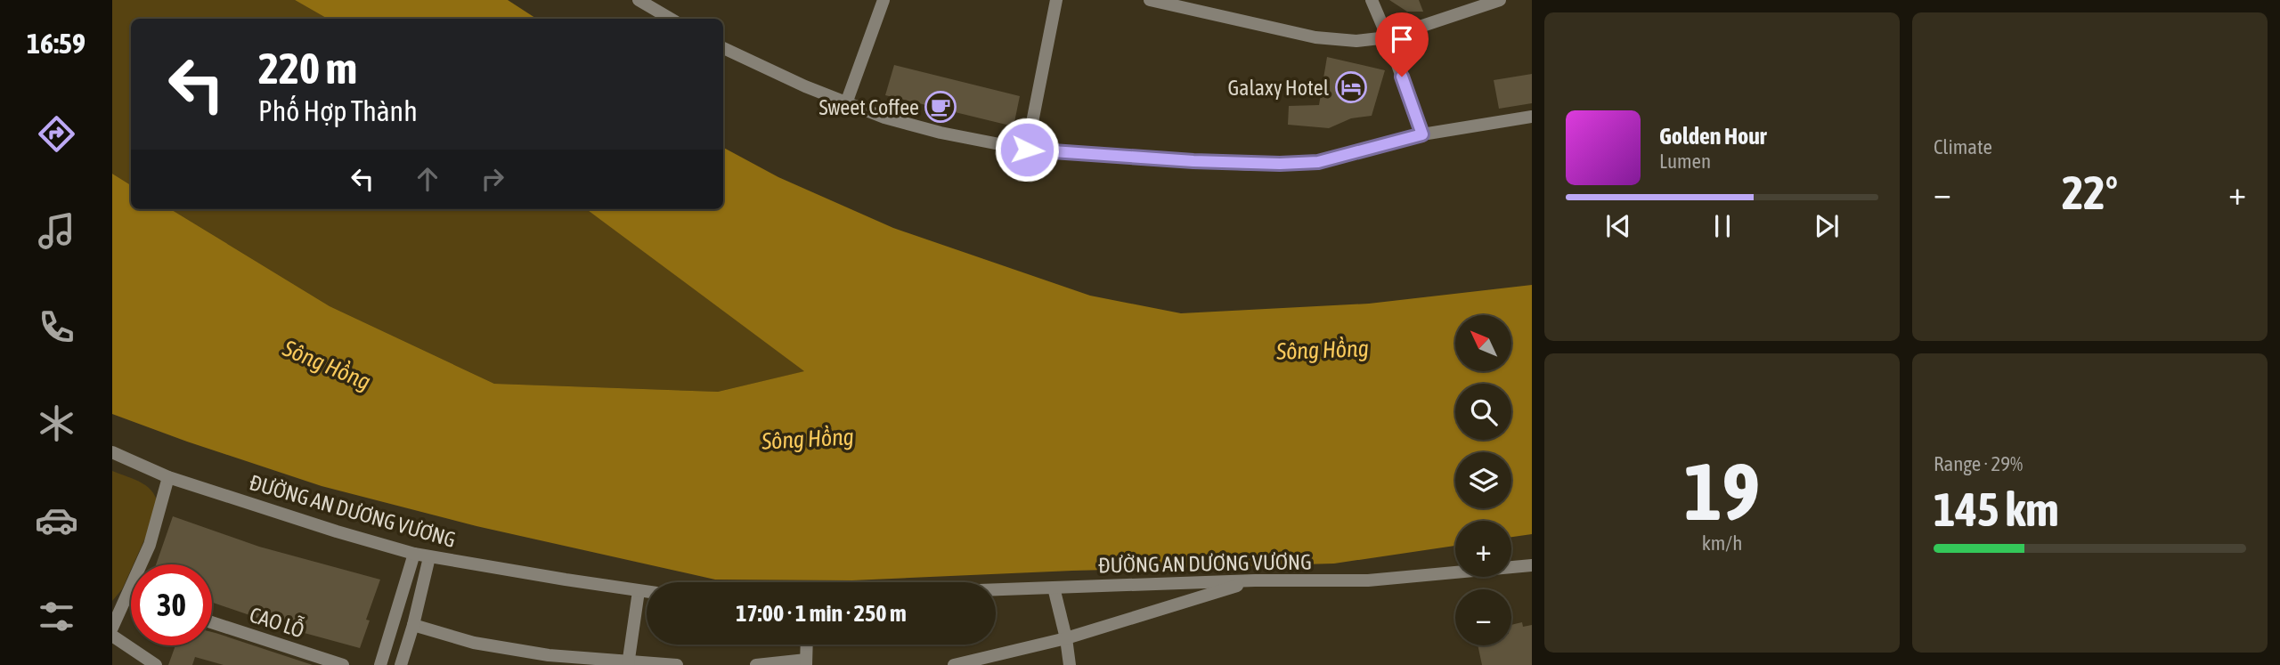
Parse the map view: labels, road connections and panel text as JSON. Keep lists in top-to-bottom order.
{
  "streets": {
    "street": ["ĐƯỜNG AN DƯƠNG VƯƠNG", "CAO LỖ"]
  },
  "water": ["Sông Hồng"],
  "places": {
    "hotel": ["Galaxy Hotel"],
    "cafe": ["Sweet Coffee"]
  },
  "north": "top left",
  "page": {
    "tabs": "16:59",
    "tile": [
      "Climate",
      ["19", "km/h"],
      ["Range · 29%", "145 km"]
    ],
    "turn": ["220 m", "Phố Hợp Thành"],
    "song": ["Golden Hour", "Lumen"],
    "heat": ["−", "22°", "+"],
    "map_buttons": ["+", "−"],
    "limit": "30",
    "trip": "17:00 · 1 min · 250 m"
  }
}
